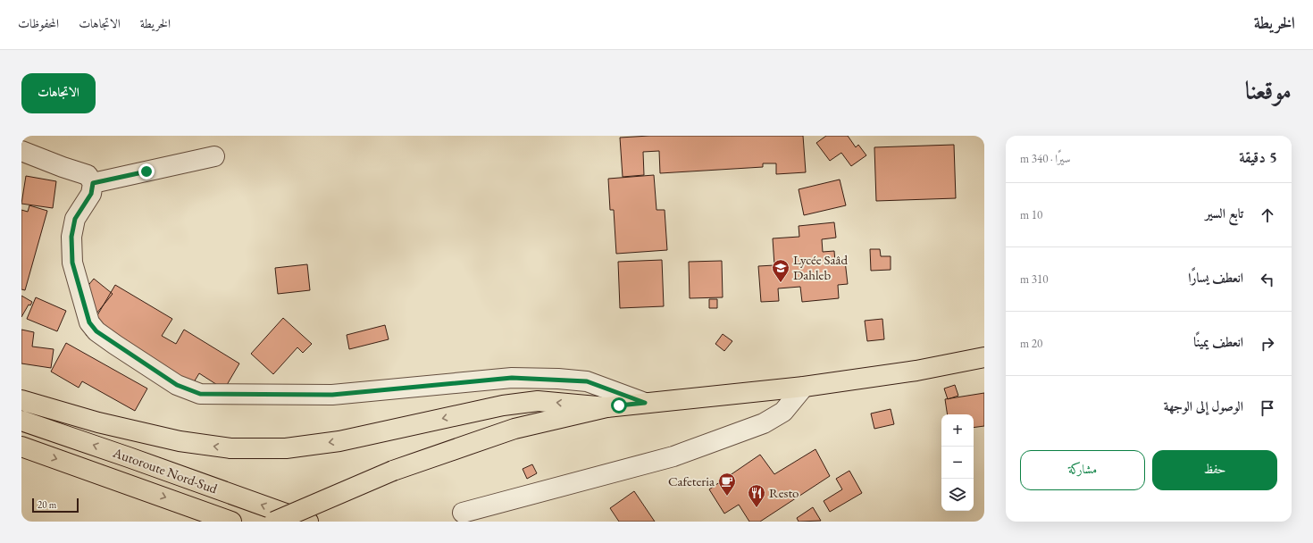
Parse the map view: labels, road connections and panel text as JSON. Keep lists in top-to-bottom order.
{
  "streets": {
    "main road": ["Autoroute Nord-Sud"]
  },
  "places": {
    "school or university": ["Lycée Saâd Dahleb"],
    "cafe": ["Cafeteria"],
    "restaurant": ["Resto"]
  },
  "scale_bar": "20 m",
  "page": {
    "header": "الخريطة",
    "nav": ["الخريطة", "الاتجاهات", "المحفوظات"],
    "title": "موقعنا",
    "buttons": [
      "الاتجاهات",
      ["حفظ", "مشاركة"]
    ],
    "heading": ["5 دقيقة", "سيرًا · 340 m"],
    "list": [
      ["تابع السير", "10 m"],
      ["انعطف يسارًا", "310 m"],
      ["انعطف يمينًا", "20 m"],
      "الوصول إلى الوجهة"
    ],
    "map_buttons": ["+", "−"],
    "scale": "20 m"
  }
}
